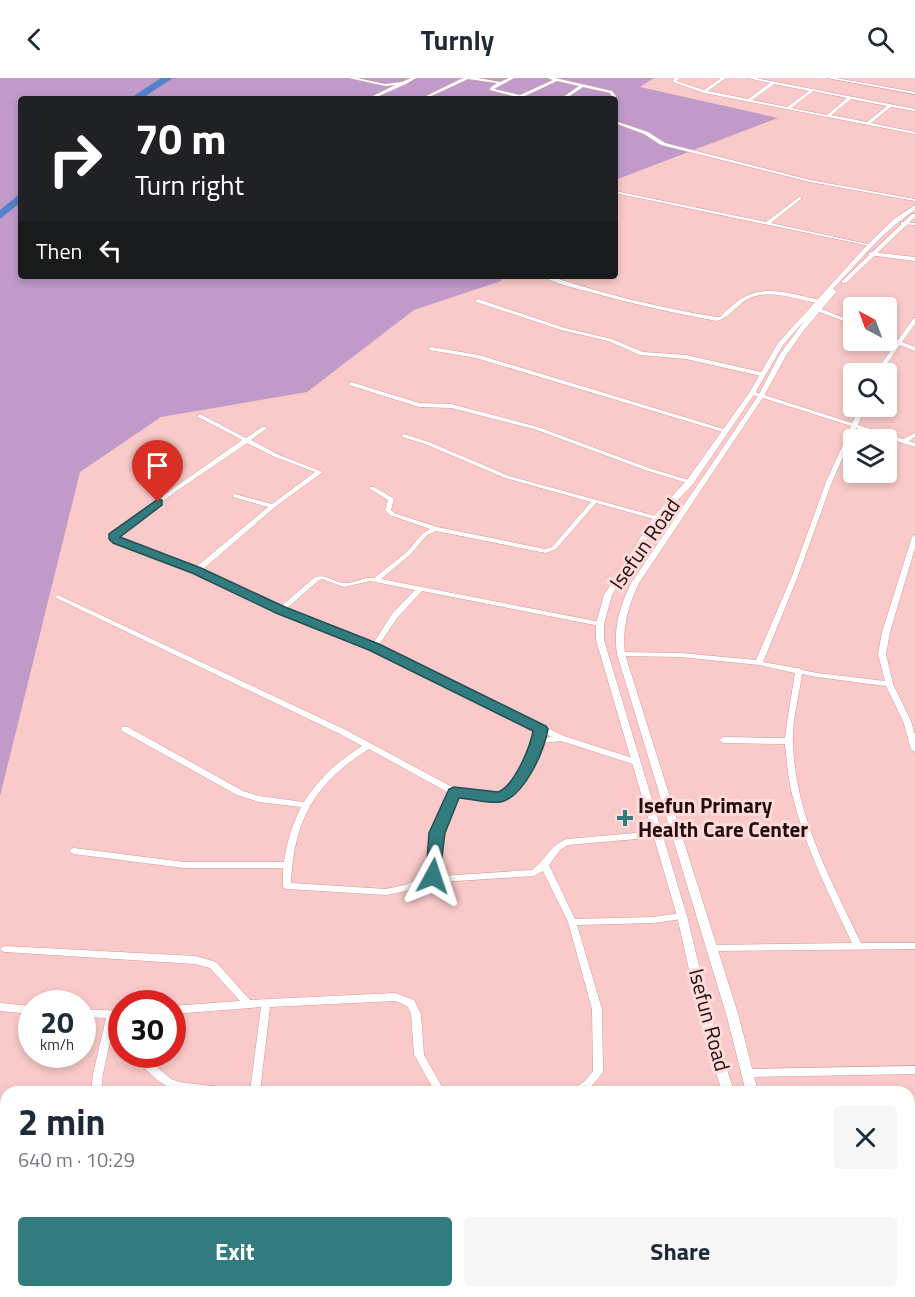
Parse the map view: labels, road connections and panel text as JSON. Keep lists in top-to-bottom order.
{
  "streets": {
    "street": ["Isefun Road"]
  },
  "places": {
    "health": ["Isefun Primary Health Care Center"]
  },
  "north": "top left",
  "page": {
    "header": "Turnly",
    "turn": ["70 m", "Turn right"],
    "then": "Then",
    "speed": "20 km/h",
    "limit": "30",
    "heading": ["2 min", "640 m · 10:29"],
    "buttons": ["Exit", "Share"]
  }
}
